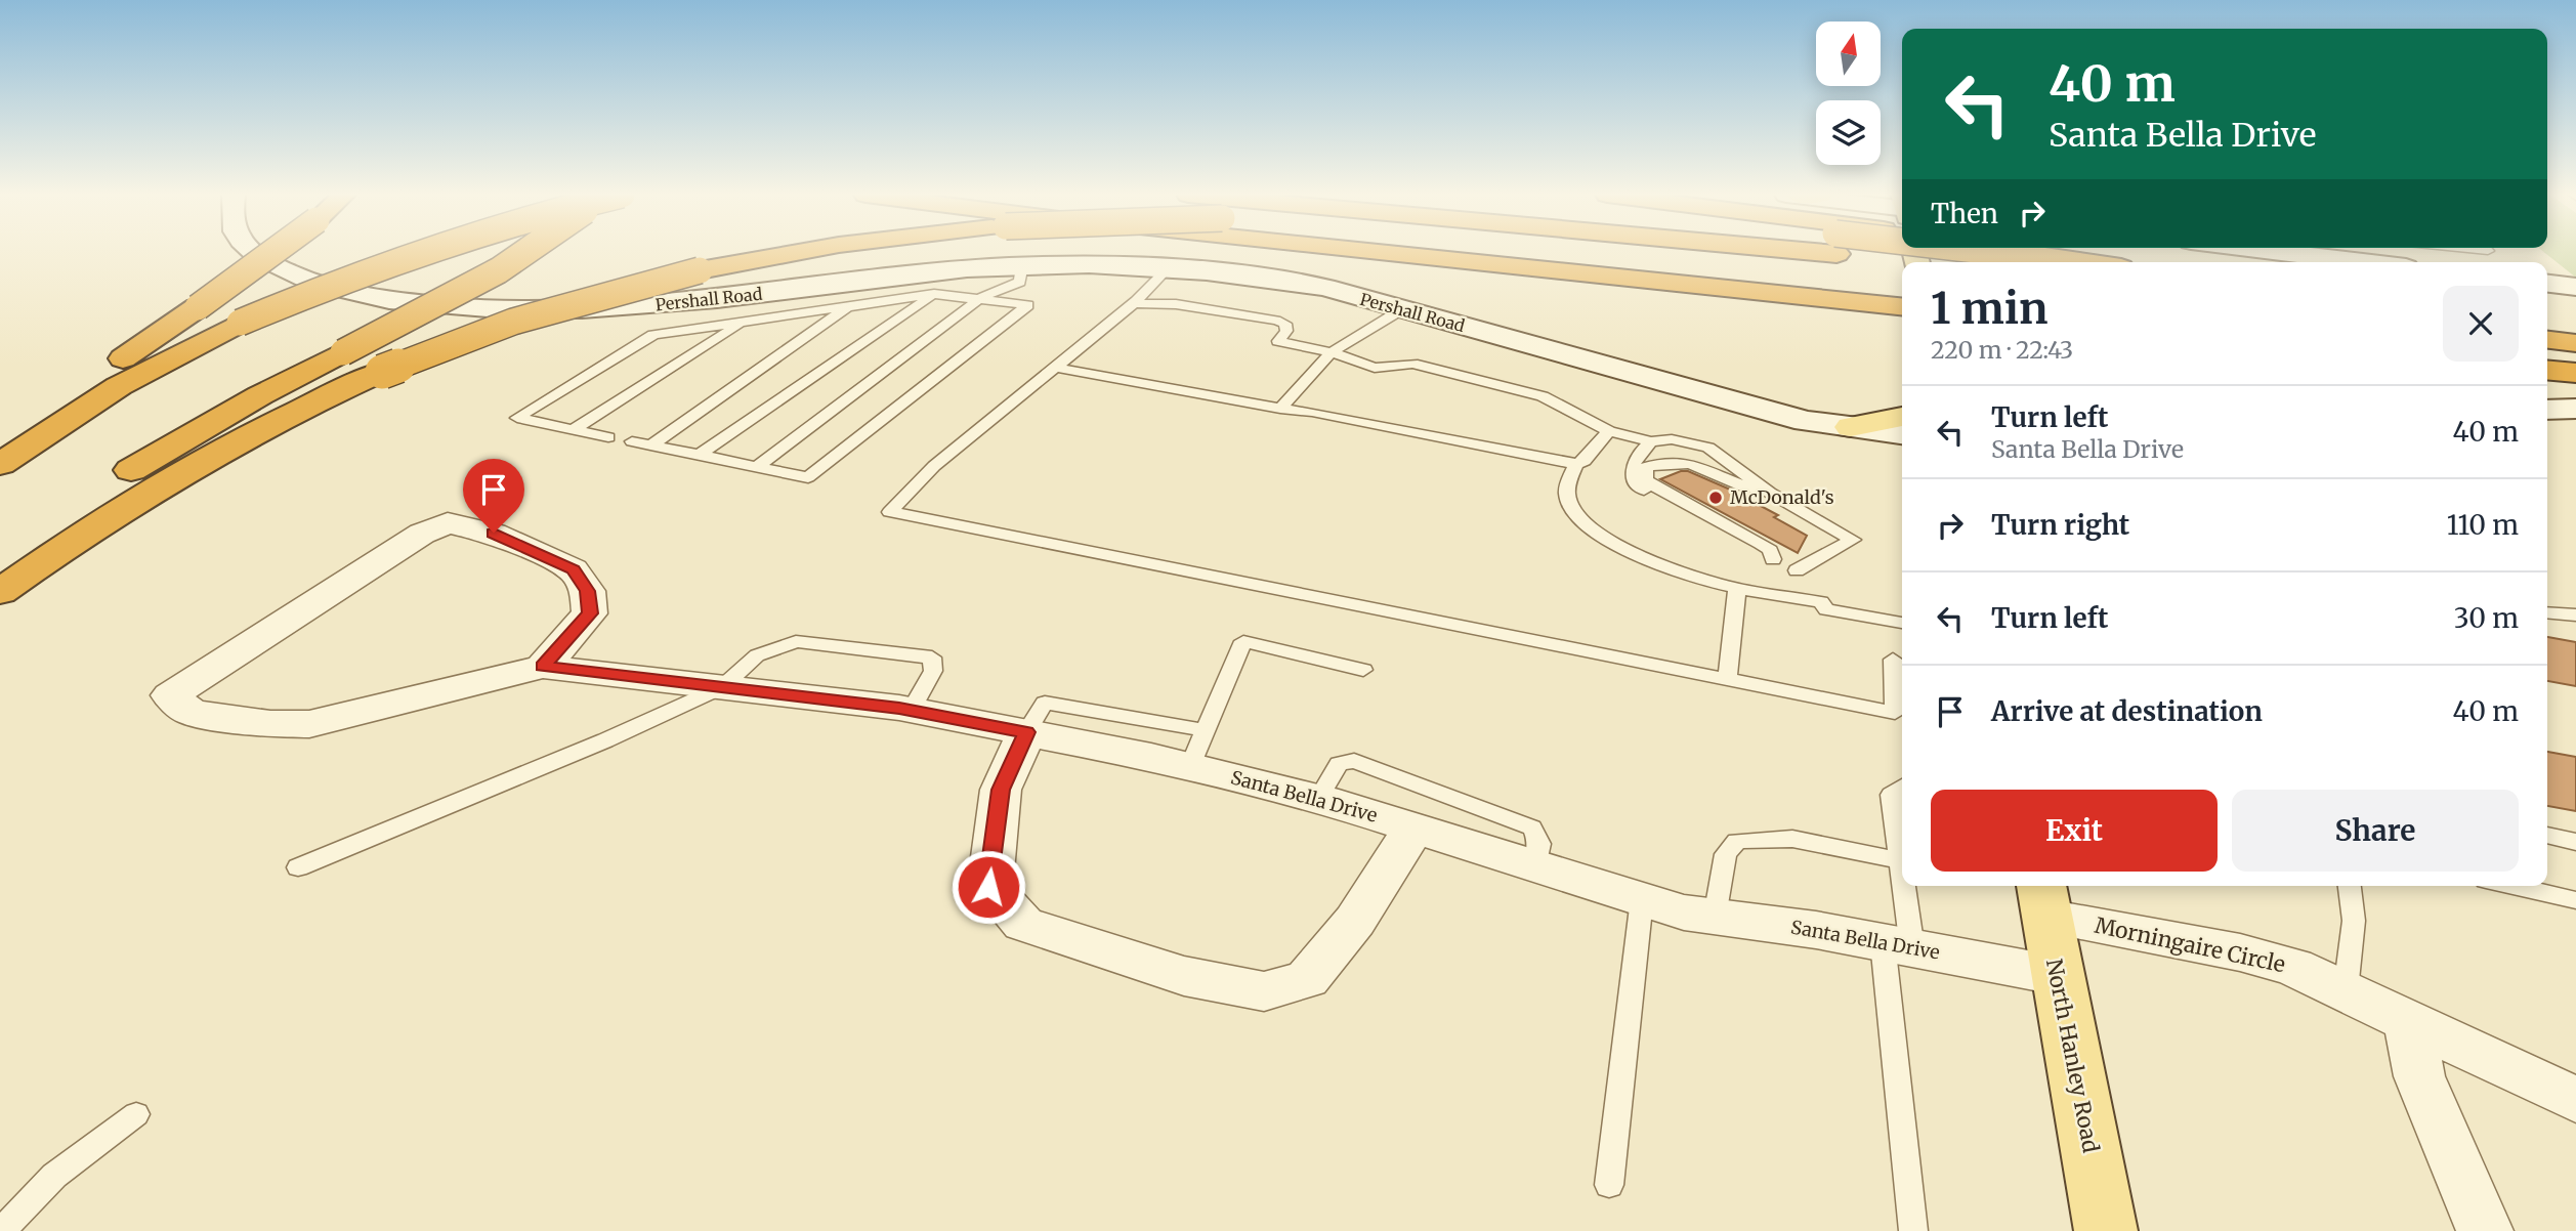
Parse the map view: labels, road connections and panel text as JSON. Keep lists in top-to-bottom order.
{
  "streets": {
    "main road": ["North Hanley Road"],
    "street": ["Pershall Road", "Santa Bella Drive", "Morningaire Circle"]
  },
  "crossings": [
    ["Santa Bella Drive", "North Hanley Road"],
    ["Morningaire Circle", "North Hanley Road"]
  ],
  "places": ["McDonald's"],
  "north": "top",
  "page": {
    "turn": ["40 m", "Santa Bella Drive"],
    "then": "Then",
    "heading": ["1 min", "220 m · 22:43"],
    "list": [
      {
        "name": "Turn left",
        "note": "Santa Bella Drive",
        "value": "40 m"
      },
      {
        "name": "Turn right",
        "value": "110 m"
      },
      {
        "name": "Turn left",
        "value": "30 m"
      },
      {
        "name": "Arrive at destination",
        "value": "40 m"
      }
    ],
    "buttons": ["Exit", "Share"]
  }
}
